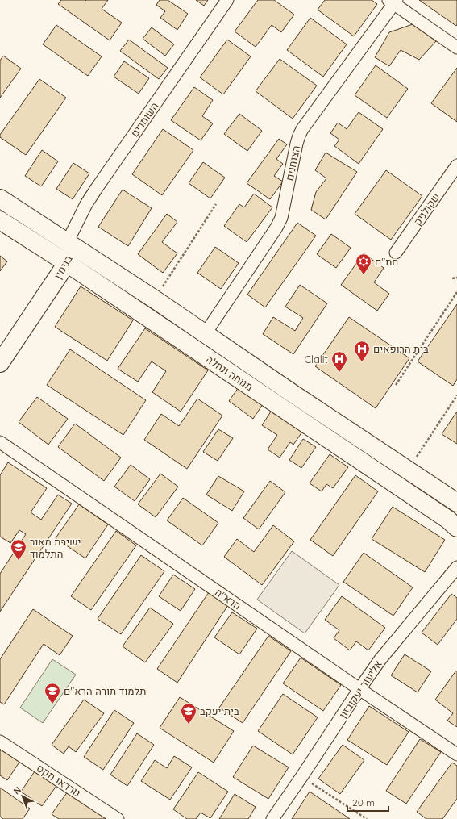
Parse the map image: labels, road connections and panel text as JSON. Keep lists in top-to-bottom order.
{
  "streets": {
    "street": [
      "השומרים",
      "הצנחנים",
      "שקולניק",
      "בנימין",
      "מנוחה ונחלה",
      "הרא\"ה",
      "אליעזר יעקובזון",
      "נורדאו מקס"
    ]
  },
  "crossings": [
    ["השומרים", "בנימין"],
    ["השומרים", "מנוחה ונחלה"],
    ["הצנחנים", "מנוחה ונחלה"],
    ["בנימין", "מנוחה ונחלה"],
    ["הרא\"ה", "אליעזר יעקובזון"]
  ],
  "places": {
    "synagogue": ["חת\"ם"],
    "hospital": ["בית הרופאים", "Clalit"],
    "school or university": ["ישיבת מאור התלמוד", "תלמוד תורה הרא\"ם", "בית יעקב"]
  },
  "scale_bar": "20 m",
  "north": "top left"
}
